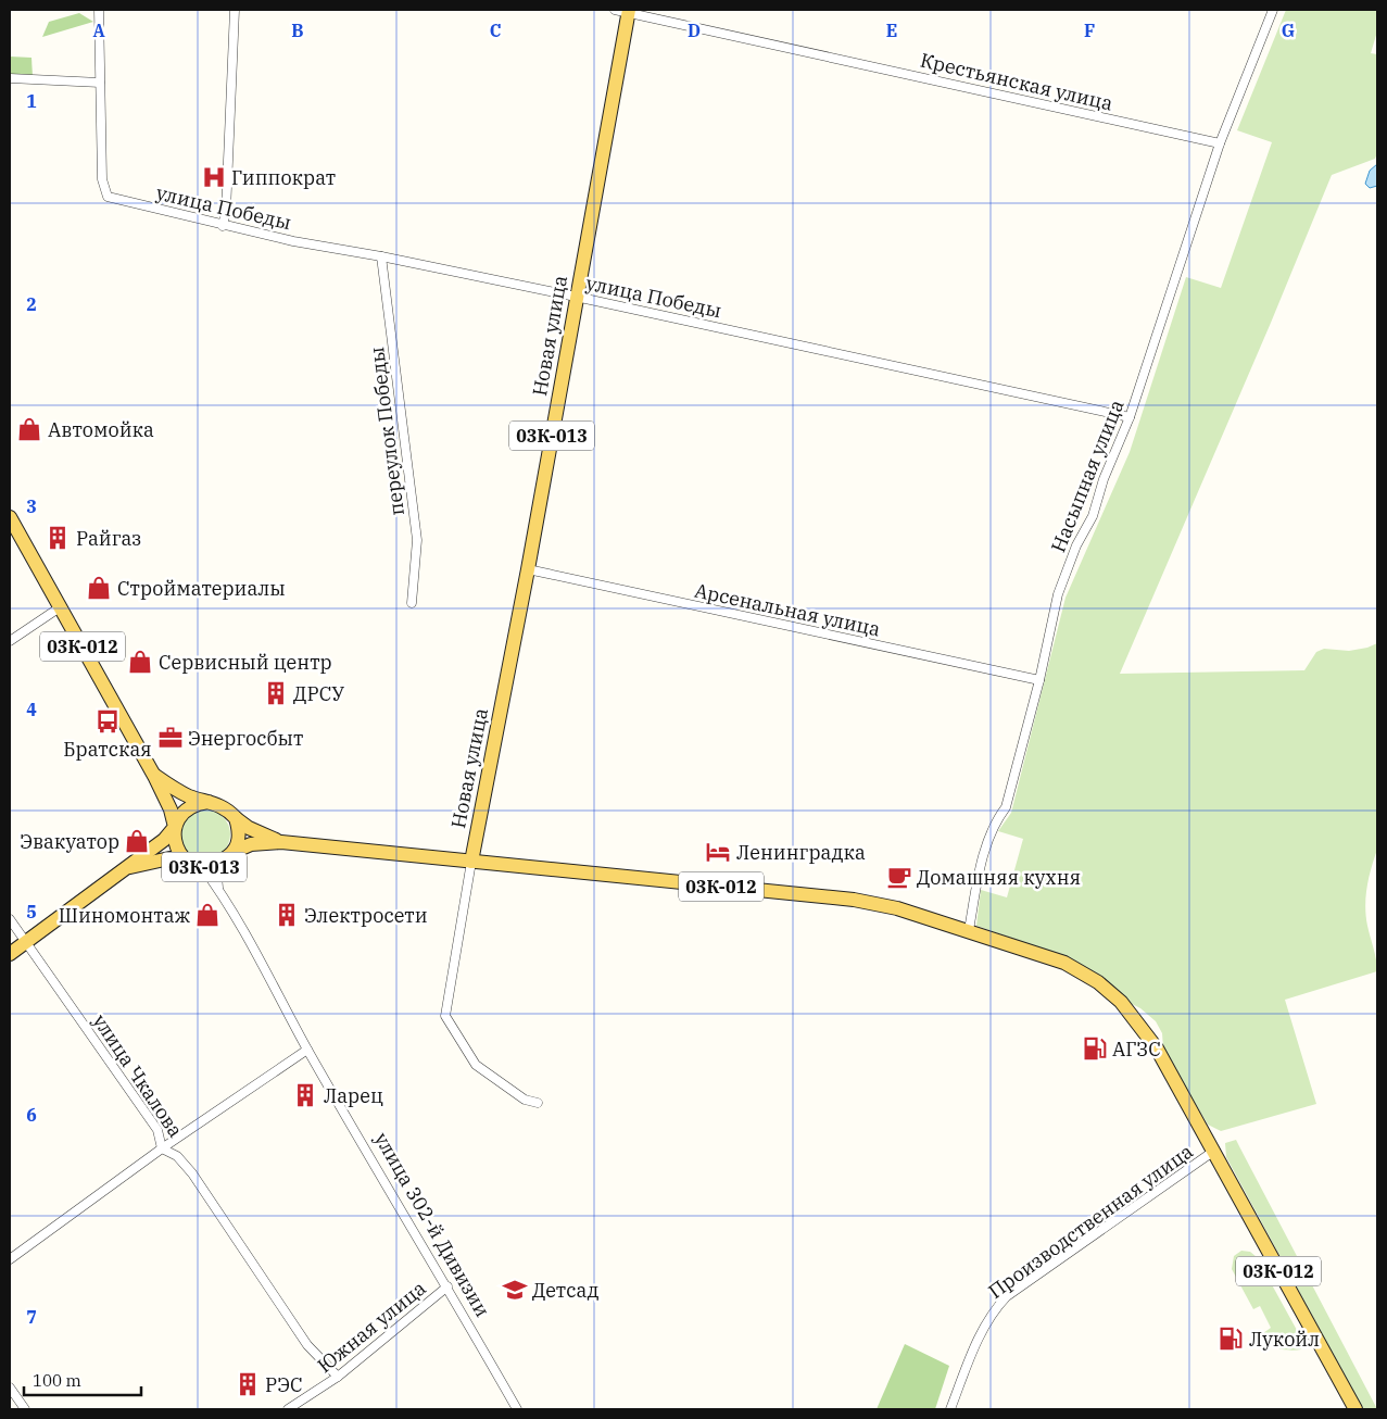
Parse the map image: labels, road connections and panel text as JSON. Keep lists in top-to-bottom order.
{
  "streets": {
    "main road": ["Новая улица", "03К-013", "03К-012"],
    "street": [
      "Крестьянская улица",
      "улица Победы",
      "переулок Победы",
      "Насыпная улица",
      "Арсенальная улица",
      "улица Чкалова",
      "Производственная улица",
      "улица 302-й Дивизии",
      "Южная улица"
    ]
  },
  "crossings": [
    ["Крестьянская улица", "Новая улица"],
    ["Крестьянская улица", "Насыпная улица"],
    ["улица Победы", "Новая улица"],
    ["улица Победы", "переулок Победы"],
    ["улица Победы", "Насыпная улица"],
    ["Новая улица", "Арсенальная улица"],
    ["Новая улица", "03К-012"],
    ["03К-013", "03К-012"],
    ["03К-013", "улица Чкалова"],
    ["03К-013", "улица 302-й Дивизии"],
    ["Насыпная улица", "Арсенальная улица"],
    ["Насыпная улица", "03К-012"],
    ["03К-012", "Производственная улица"],
    ["улица Чкалова", "Южная улица"],
    ["улица 302-й Дивизии", "Южная улица"]
  ],
  "places": {
    "hospital": ["Гиппократ"],
    "shop": [
      "Автомойка",
      "Стройматериалы",
      "Сервисный центр",
      "Эвакуатор",
      "Шиномонтаж"
    ],
    "building": [
      "Райгаз",
      "ДРСУ",
      "Электросети",
      "Ларец",
      "РЭС"
    ],
    "bus stop": ["Братская"],
    "office": ["Энергосбыт"],
    "hotel": ["Ленинградка"],
    "cafe": ["Домашняя кухня"],
    "fuel station": ["АГЗС", "Лукойл"],
    "school or university": ["Детсад"]
  },
  "scale_bar": "100 m",
  "grid": {
    "columns": [
      "A",
      "B",
      "C",
      "D",
      "E",
      "F",
      "G"
    ],
    "rows": [
      "1",
      "2",
      "3",
      "4",
      "5",
      "6",
      "7"
    ]
  }
}
